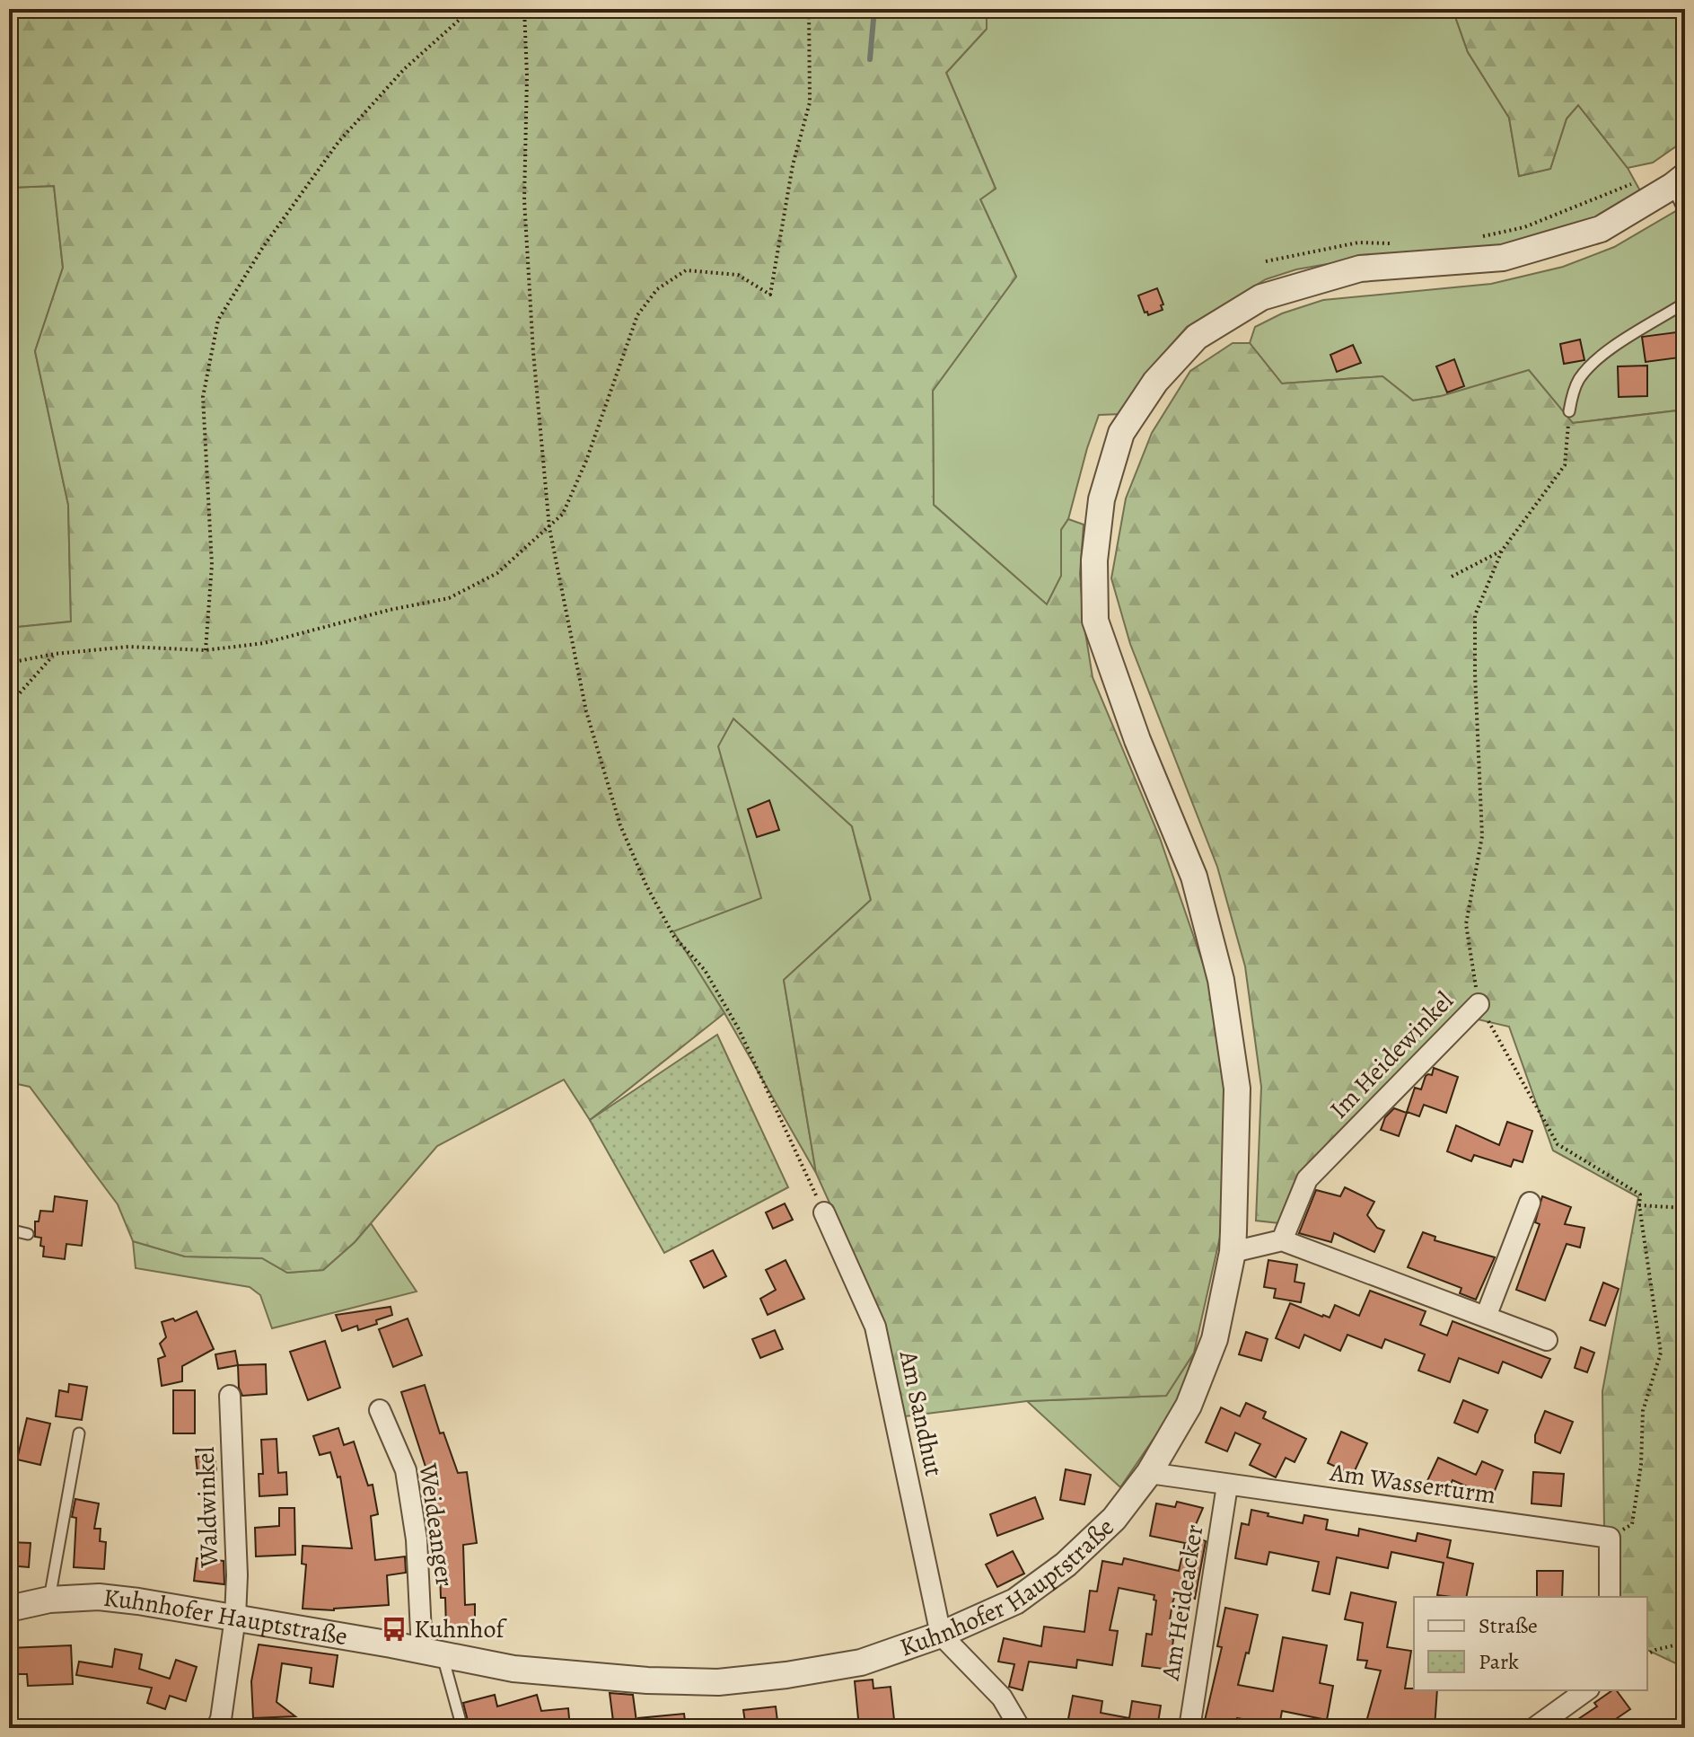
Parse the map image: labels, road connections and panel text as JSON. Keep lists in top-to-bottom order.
{
  "streets": {
    "street": [
      "Im Heidewinkel",
      "Am Sandhut",
      "Am Wasserturm",
      "Waldwinkel",
      "Weideanger",
      "Kuhnhofer Hauptstraße",
      "Am Heideacker"
    ]
  },
  "crossings": [
    ["Am Sandhut", "Kuhnhofer Hauptstraße"],
    ["Am Wasserturm", "Kuhnhofer Hauptstraße"],
    ["Am Wasserturm", "Am Heideacker"],
    ["Waldwinkel", "Kuhnhofer Hauptstraße"],
    ["Weideanger", "Kuhnhofer Hauptstraße"]
  ],
  "places": {
    "bus stop": ["Kuhnhof"]
  },
  "legend": ["Straße", "Park"]
}
